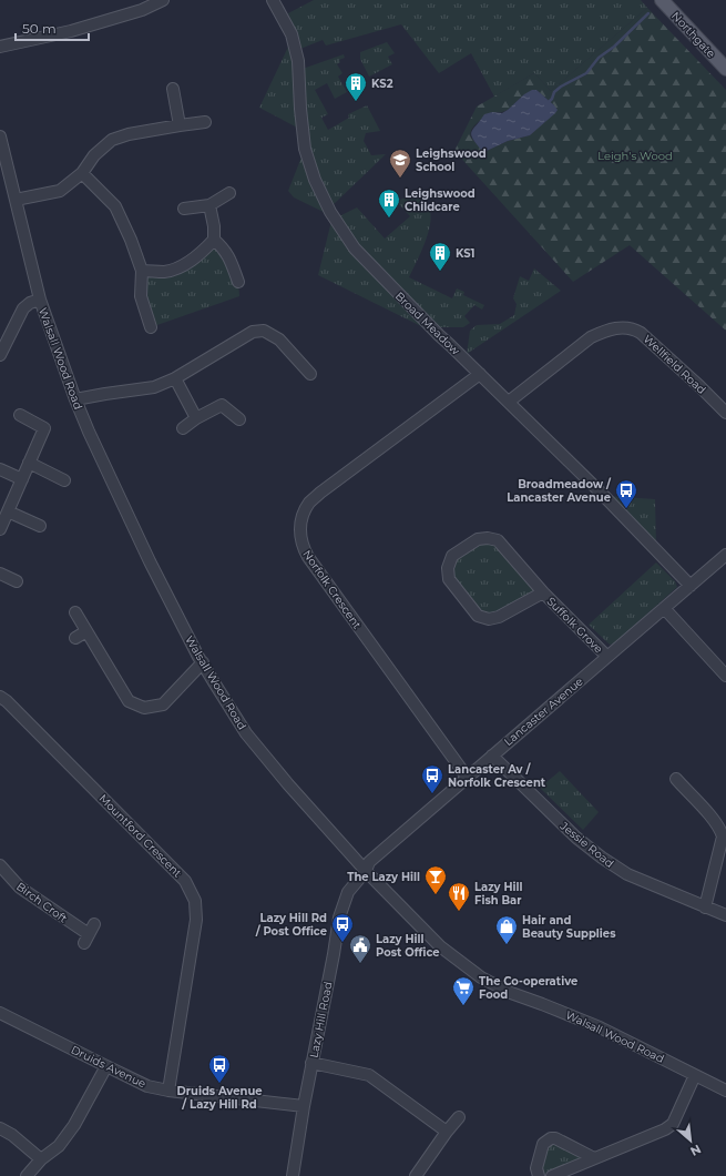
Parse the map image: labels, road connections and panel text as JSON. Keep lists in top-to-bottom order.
{
  "streets": {
    "main road": ["Northgate"],
    "street": [
      "Broad Meadow",
      "Walsall Wood Road",
      "Wellfield Road",
      "Norfolk Crescent",
      "Suffolk Grove",
      "Lancaster Avenue",
      "Mountford Crescent",
      "Jessie Road",
      "Birch Croft",
      "Lazy Hill Road",
      "Druids Avenue"
    ]
  },
  "crossings": [
    ["Broad Meadow", "Wellfield Road"],
    ["Broad Meadow", "Norfolk Crescent"],
    ["Broad Meadow", "Lancaster Avenue"],
    ["Walsall Wood Road", "Lancaster Avenue"],
    ["Walsall Wood Road", "Lazy Hill Road"],
    ["Norfolk Crescent", "Lancaster Avenue"],
    ["Suffolk Grove", "Lancaster Avenue"],
    ["Lancaster Avenue", "Jessie Road"],
    ["Lancaster Avenue", "Lazy Hill Road"],
    ["Mountford Crescent", "Druids Avenue"],
    ["Lazy Hill Road", "Druids Avenue"]
  ],
  "parks": ["Leigh's Wood"],
  "places": {
    "building": ["KS2", "Leighswood Childcare", "KS1"],
    "school or university": ["Leighswood School"],
    "bus stop": [
      "Broadmeadow / Lancaster Avenue",
      "Lancaster Av / Norfolk Crescent",
      "Lazy Hill Rd / Post Office",
      "Druids Avenue / Lazy Hill Rd"
    ],
    "bar": ["The Lazy Hill"],
    "restaurant": ["Lazy Hill Fish Bar"],
    "shop": ["Hair and Beauty Supplies"],
    "public building": ["Lazy Hill Post Office"],
    "supermarket": ["The Co-operative Food"]
  },
  "scale_bar": "50 m",
  "north": "bottom right"
}
